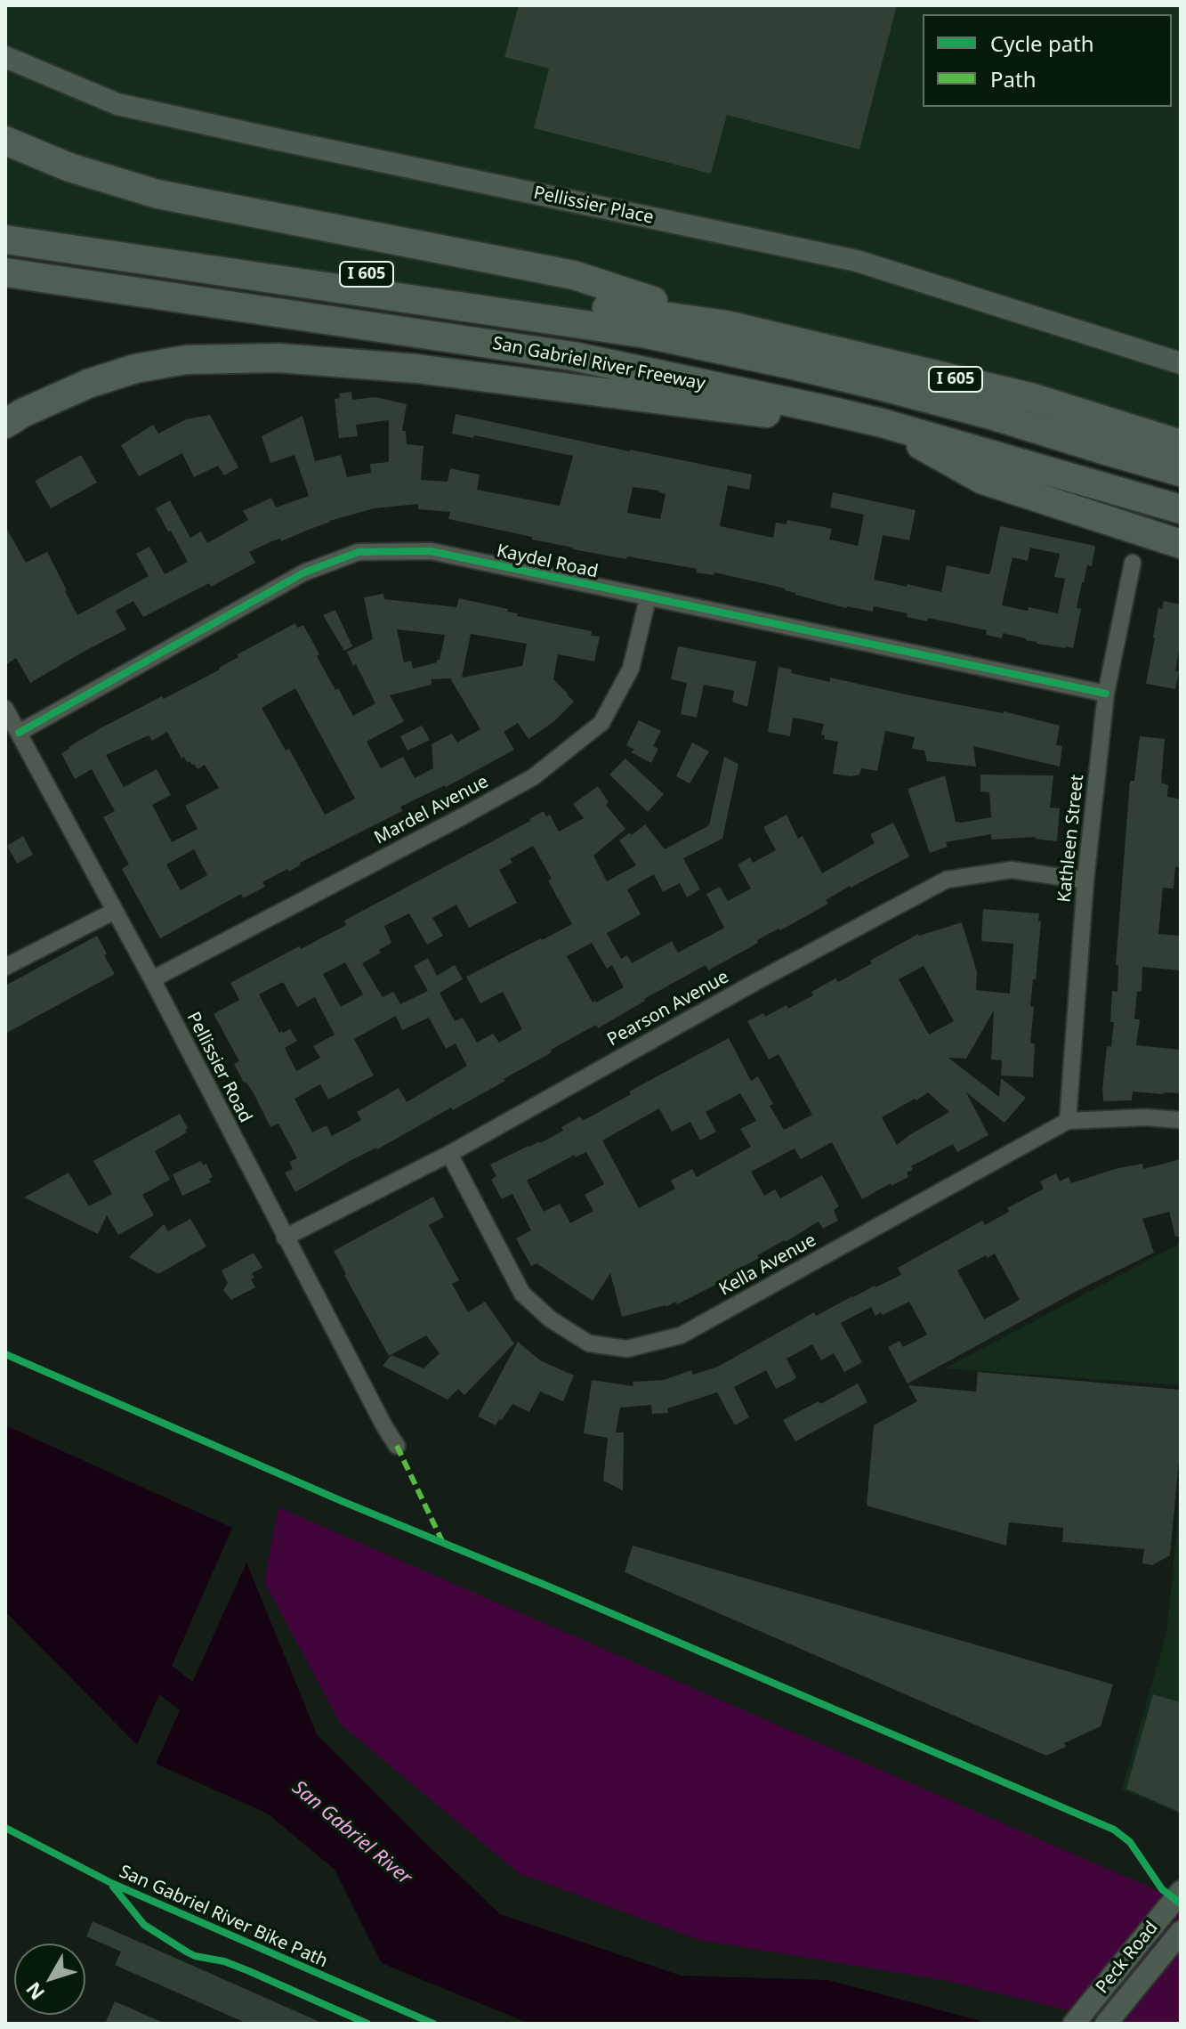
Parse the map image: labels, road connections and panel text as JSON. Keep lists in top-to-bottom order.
{
  "streets": {
    "highway": ["I 605", "San Gabriel River Freeway"],
    "main road": ["Pellissier Place", "Peck Road"],
    "street": [
      "Kaydel Road",
      "Mardel Avenue",
      "Kathleen Street",
      "Pearson Avenue",
      "Pellissier Road",
      "Kella Avenue"
    ],
    "cycle path": ["San Gabriel River Bike Path"]
  },
  "crossings": [
    ["Kaydel Road", "Mardel Avenue"],
    ["Kaydel Road", "Kathleen Street"],
    ["Kaydel Road", "Pellissier Road"],
    ["Mardel Avenue", "Pellissier Road"],
    ["Kathleen Street", "Pearson Avenue"],
    ["Kathleen Street", "Kella Avenue"],
    ["Pearson Avenue", "Pellissier Road"],
    ["Pearson Avenue", "Kella Avenue"]
  ],
  "water": ["San Gabriel River"],
  "legend": ["Cycle path", "Path"],
  "north": "bottom left"
}
